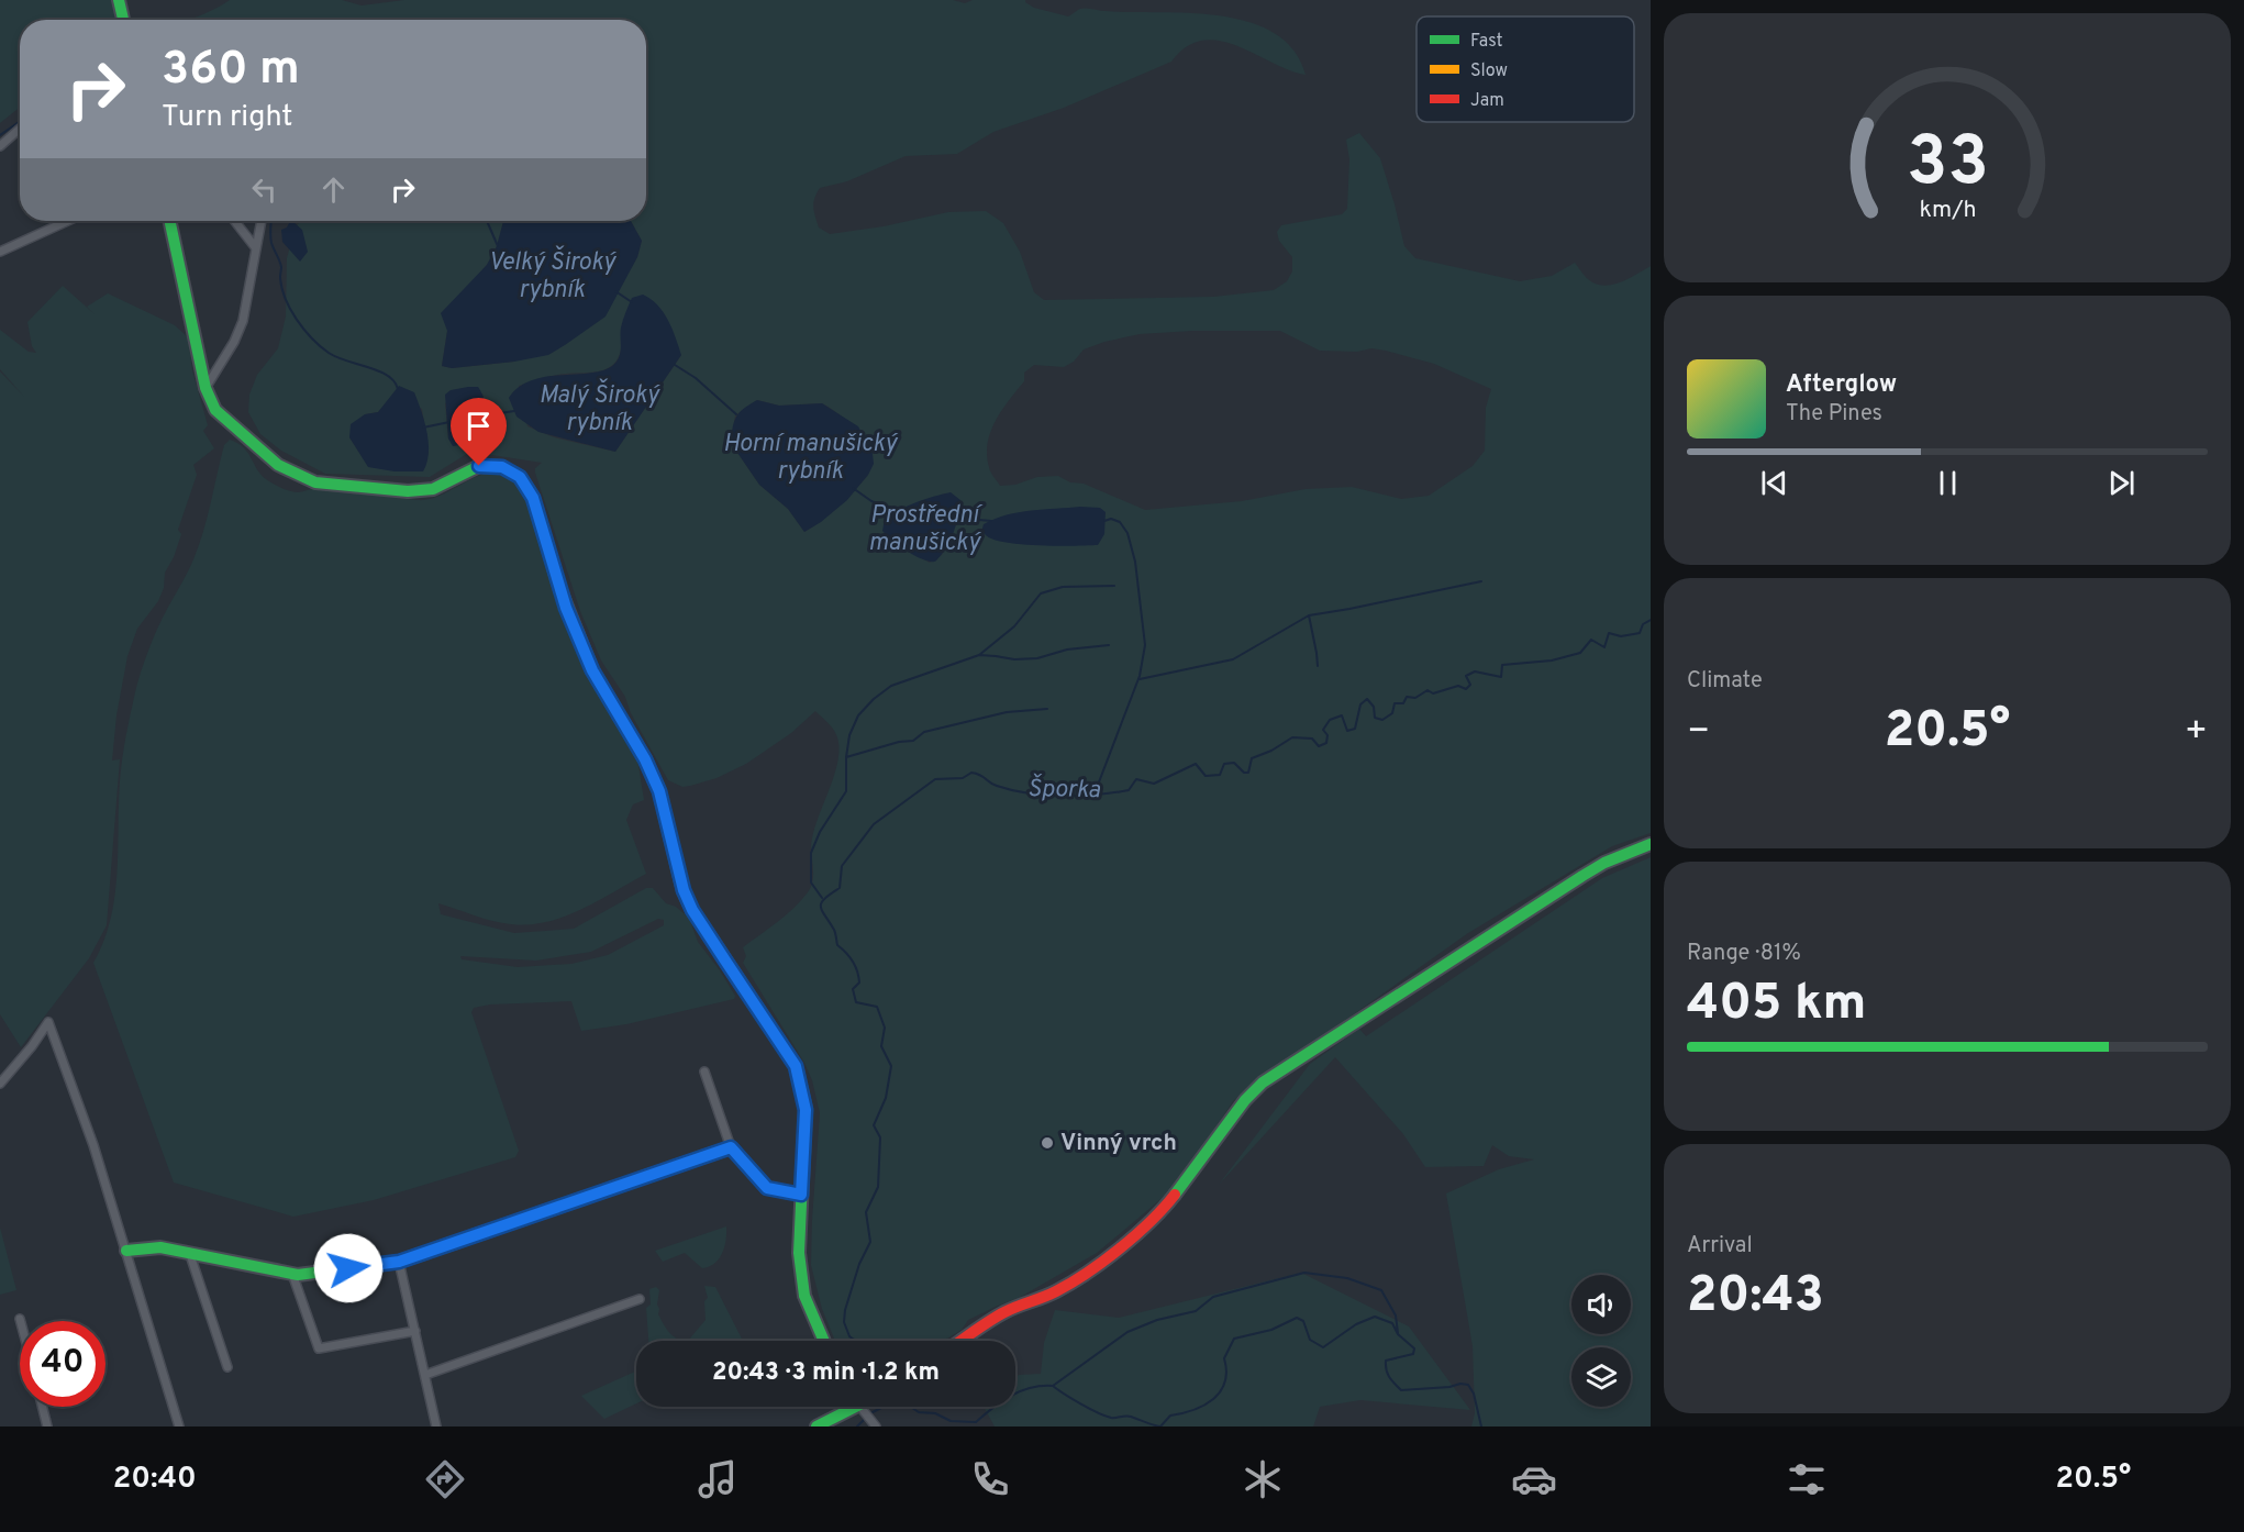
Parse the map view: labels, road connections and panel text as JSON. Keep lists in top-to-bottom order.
{
  "water": [
    "Velký Široký rybník",
    "Malý Široký rybník",
    "Horní manušický rybník",
    "Prostřední manušický",
    "Šporka"
  ],
  "places": ["Vinný vrch"],
  "legend": ["Fast", "Slow", "Jam"],
  "page": {
    "turn": ["360 m", "Turn right"],
    "song": ["Afterglow", "The Pines"],
    "tile": [
      "Climate",
      ["Range · 81%", "405 km"],
      ["Arrival", "20:43"]
    ],
    "heat": ["−", "20.5°", "+"],
    "limit": "40",
    "trip": "20:43 · 3 min · 1.2 km",
    "tabs": ["20:40", "20.5°"],
    "gauge": ["33", "km/h"]
  }
}
